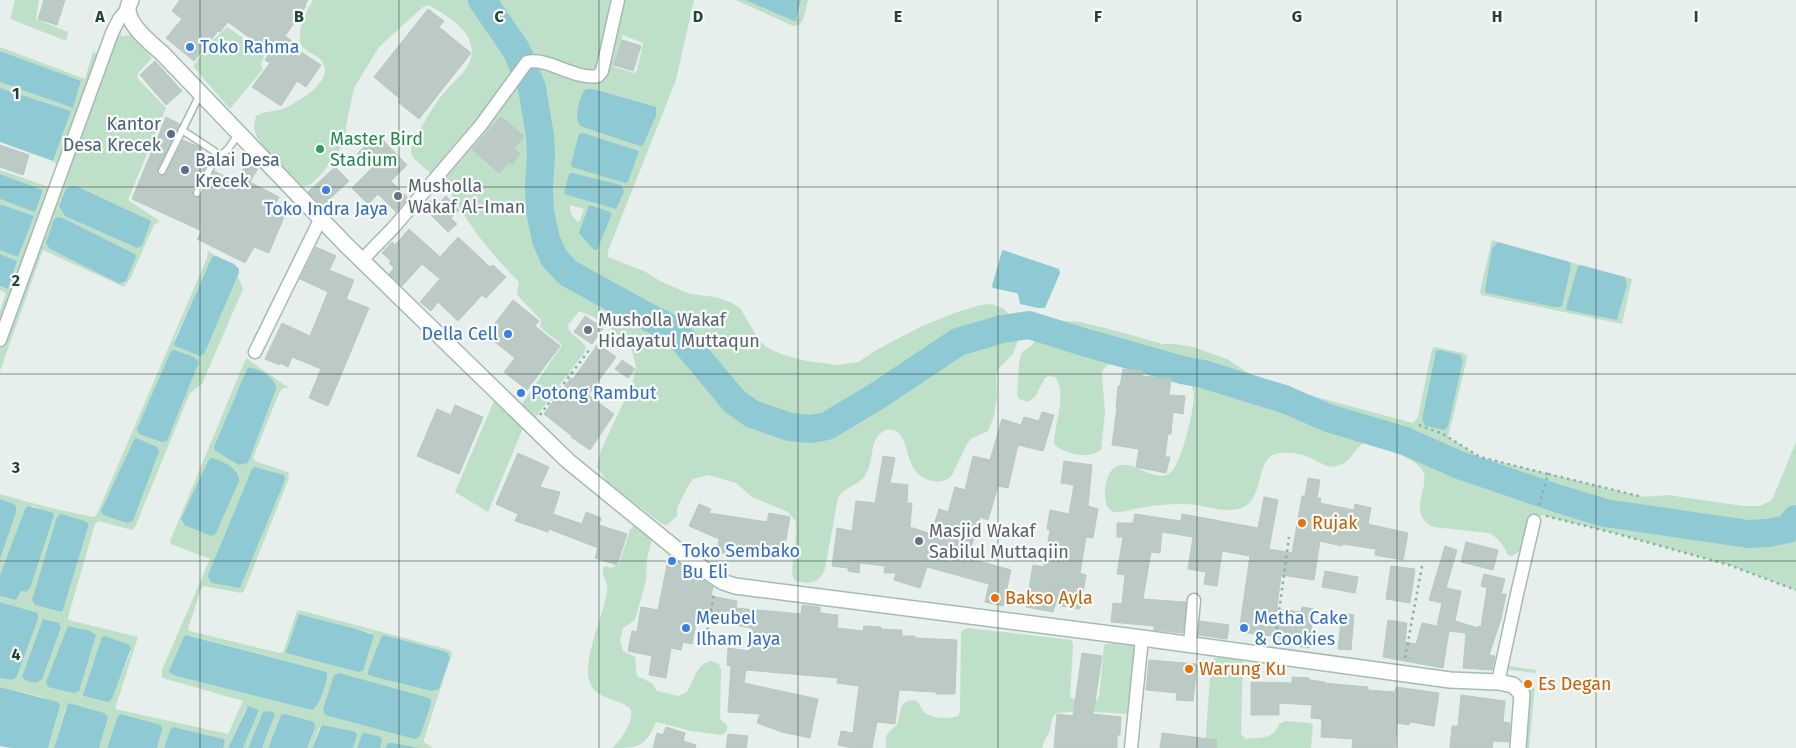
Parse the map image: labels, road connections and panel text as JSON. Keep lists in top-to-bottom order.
{
  "places": [
    "Toko Rahma",
    "Kantor Desa Krecek",
    "Master Bird Stadium",
    "Balai Desa Krecek",
    "Toko Indra Jaya",
    "Musholla Wakaf Al-Iman",
    "Musholla Wakaf Hidayatul Muttaqun",
    "Della Cell",
    "Potong Rambut",
    "Rujak",
    "Masjid Wakaf Sabilul Muttaqiin",
    "Toko Sembako Bu Eli",
    "Bakso Ayla",
    "Meubel Ilham Jaya",
    "Metha Cake & Cookies",
    "Warung Ku",
    "Es Degan"
  ],
  "grid": {
    "columns": [
      "A",
      "B",
      "C",
      "D",
      "E",
      "F",
      "G",
      "H",
      "I"
    ],
    "rows": [
      "1",
      "2",
      "3",
      "4"
    ]
  }
}
